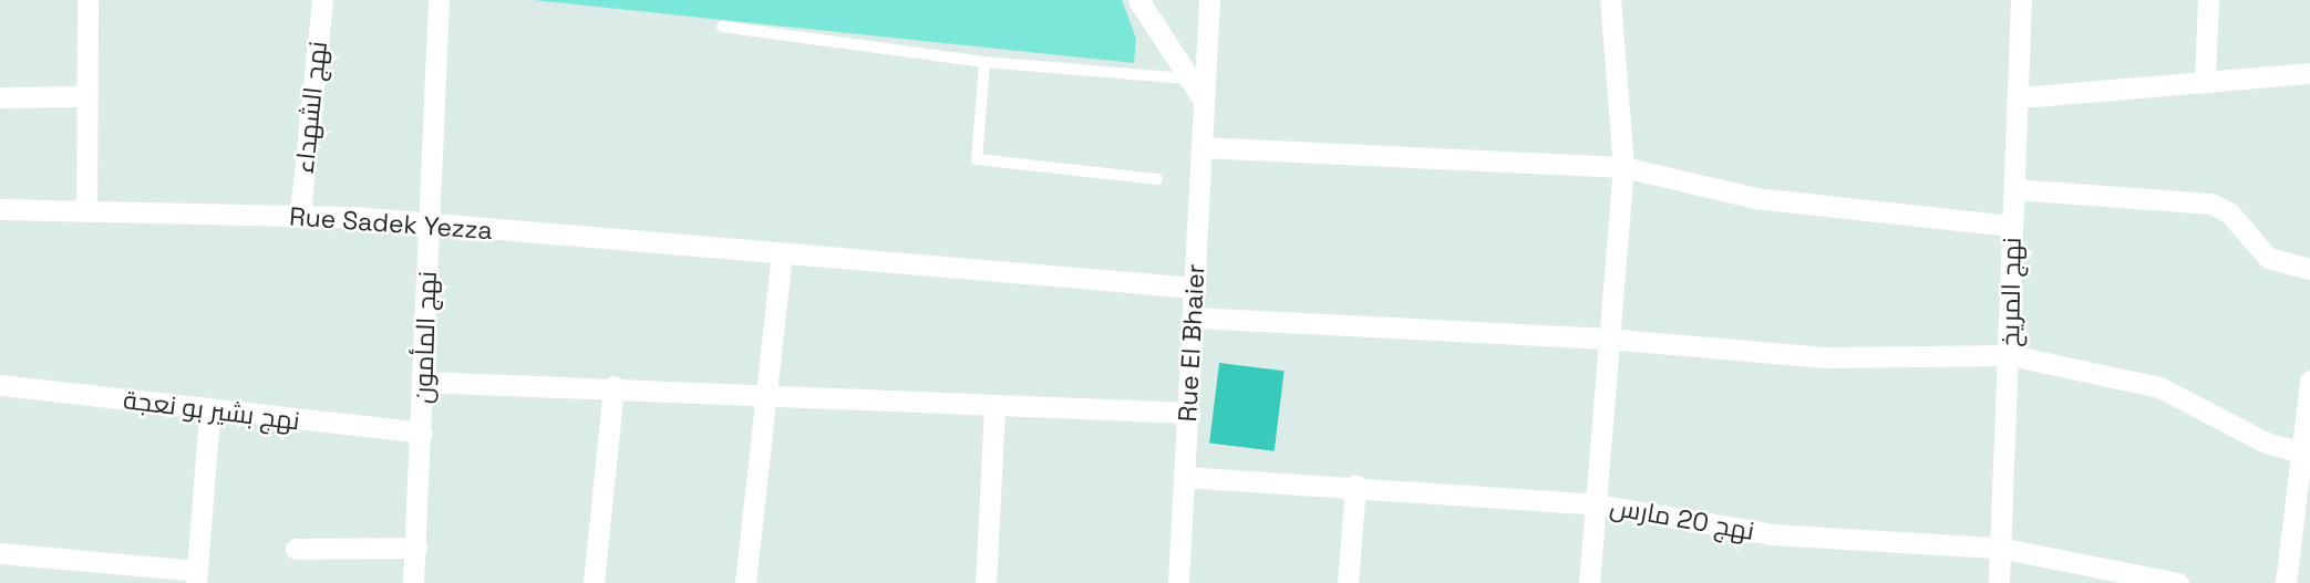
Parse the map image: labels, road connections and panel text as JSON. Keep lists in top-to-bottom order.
{
  "streets": {
    "street": [
      "نهج الشهداء",
      "Rue Sadek Yezza",
      "نهج المريخ",
      "نهج المأمون",
      "Rue El Bhaier",
      "نهج بشير بو نعجة",
      "نهج 20 مارس"
    ]
  },
  "crossings": [
    ["نهج الشهداء", "Rue Sadek Yezza"],
    ["Rue Sadek Yezza", "نهج المأمون"],
    ["Rue Sadek Yezza", "Rue El Bhaier"],
    ["نهج المريخ", "نهج 20 مارس"],
    ["نهج المأمون", "نهج بشير بو نعجة"],
    ["Rue El Bhaier", "نهج 20 مارس"]
  ]
}
